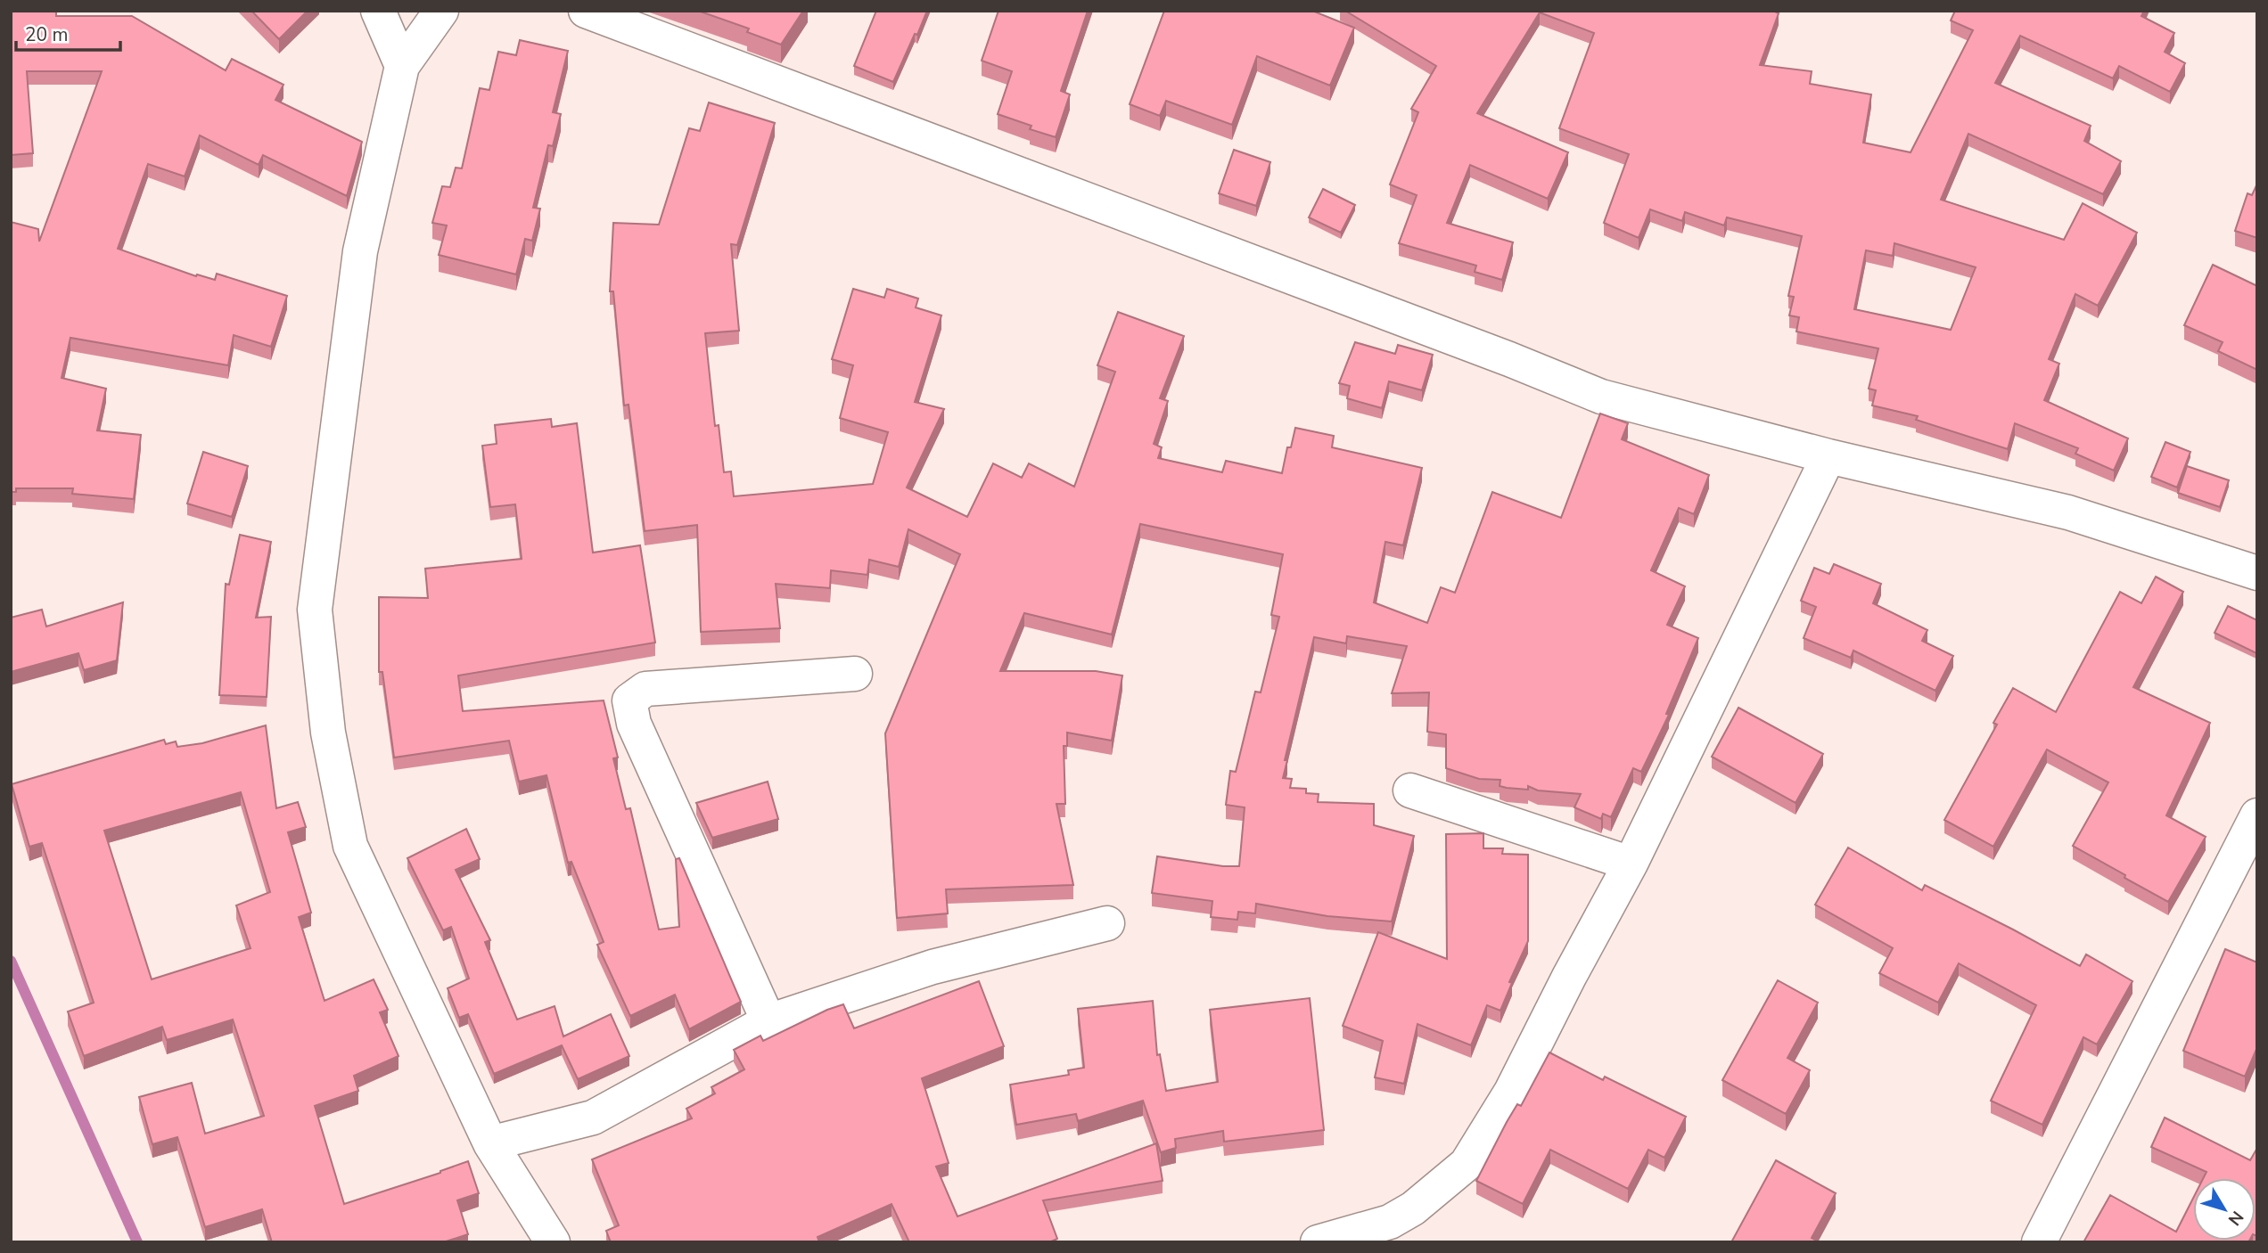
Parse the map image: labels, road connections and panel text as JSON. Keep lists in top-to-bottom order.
{
  "scale_bar": "20 m",
  "north": "bottom right"
}
